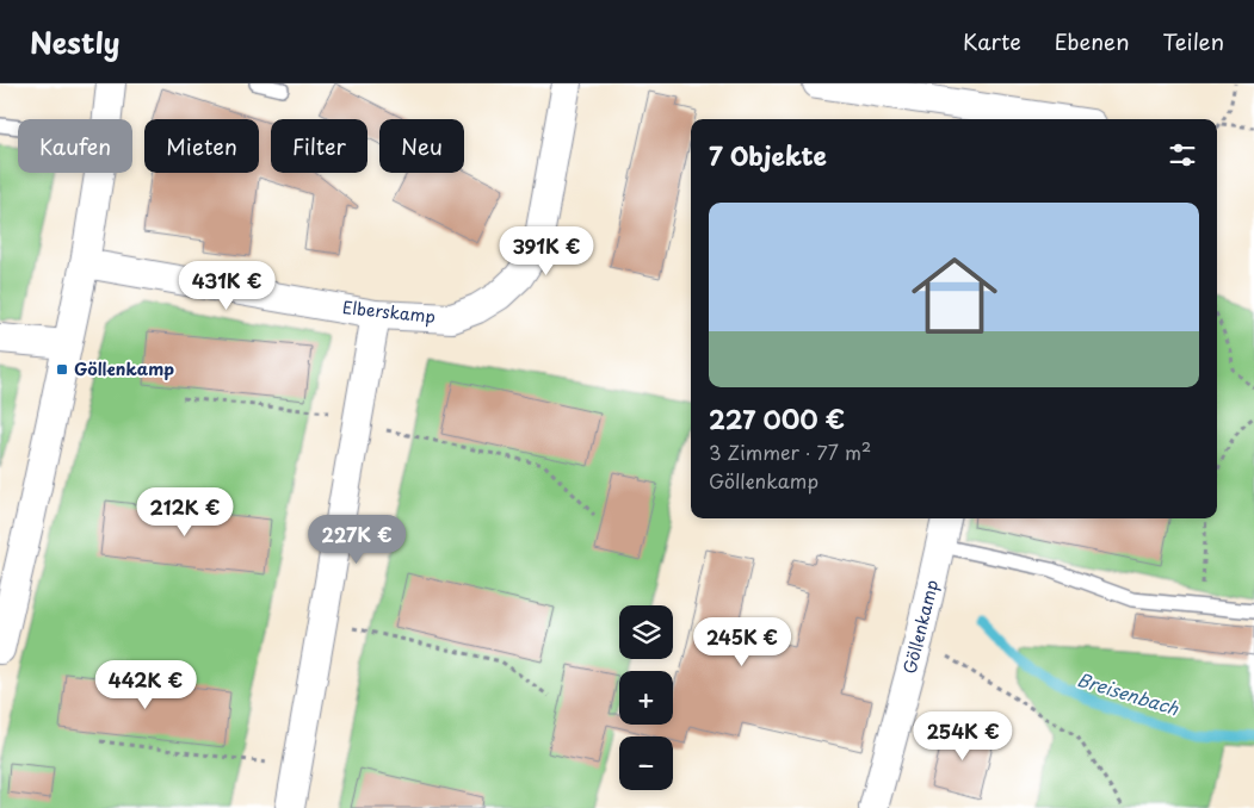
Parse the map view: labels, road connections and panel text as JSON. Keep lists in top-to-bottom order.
{
  "streets": {
    "street": ["Elberskamp", "Göllenkamp"]
  },
  "water": ["Breisenbach"],
  "places": {
    "transit": ["Göllenkamp"]
  },
  "page": {
    "header": "Nestly",
    "nav": ["Karte", "Ebenen", "Teilen"],
    "chip": [
      "Kaufen",
      "Mieten",
      "Filter",
      "Neu"
    ],
    "heading": "7 Objekte",
    "list": [
      {
        "name": "227 000 €",
        "note": "3 Zimmer · 77 m² · Göllenkamp"
      }
    ],
    "price": [
      "391K €",
      "431K €",
      "212K €",
      "227K €",
      "245K €",
      "442K €",
      "254K €"
    ],
    "map_buttons": ["+", "−"]
  }
}
